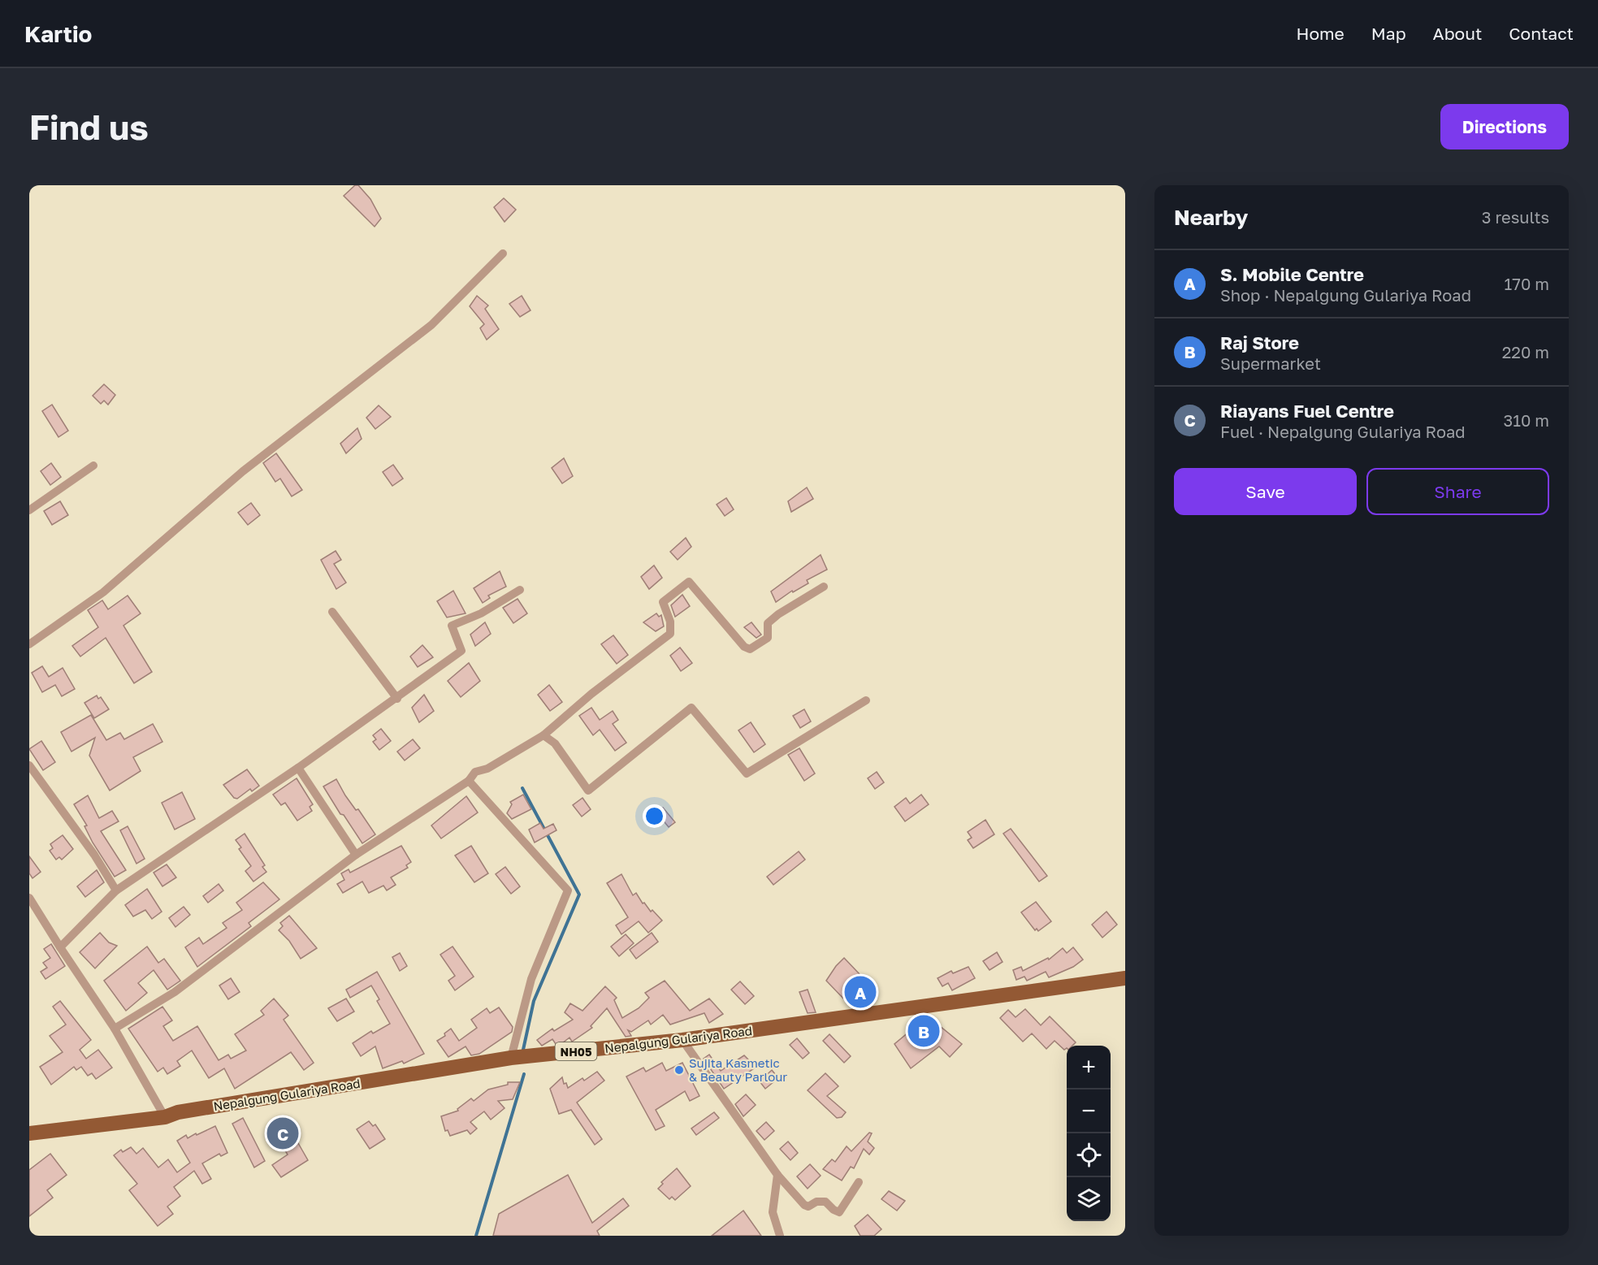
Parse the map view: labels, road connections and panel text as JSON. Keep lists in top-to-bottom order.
{
  "streets": {
    "main road": ["Nepalgung Gulariya Road", "NH05"]
  },
  "places": ["Sujita Kasmetic & Beauty Parlour"],
  "page": {
    "header": "Kartio",
    "nav": [
      "Home",
      "Map",
      "About",
      "Contact"
    ],
    "buttons": [
      "Directions",
      ["Save", "Share"]
    ],
    "title": "Find us",
    "heading": ["Nearby", "3 results"],
    "list": [
      {
        "mark": "A",
        "name": "S. Mobile Centre",
        "note": "Shop · Nepalgung Gulariya Road",
        "value": "170 m"
      },
      {
        "mark": "B",
        "name": "Raj Store",
        "note": "Supermarket",
        "value": "220 m"
      },
      {
        "mark": "C",
        "name": "Riayans Fuel Centre",
        "note": "Fuel · Nepalgung Gulariya Road",
        "value": "310 m"
      }
    ],
    "pins": ["A", "B", "C"],
    "map_buttons": ["+", "−"]
  }
}
